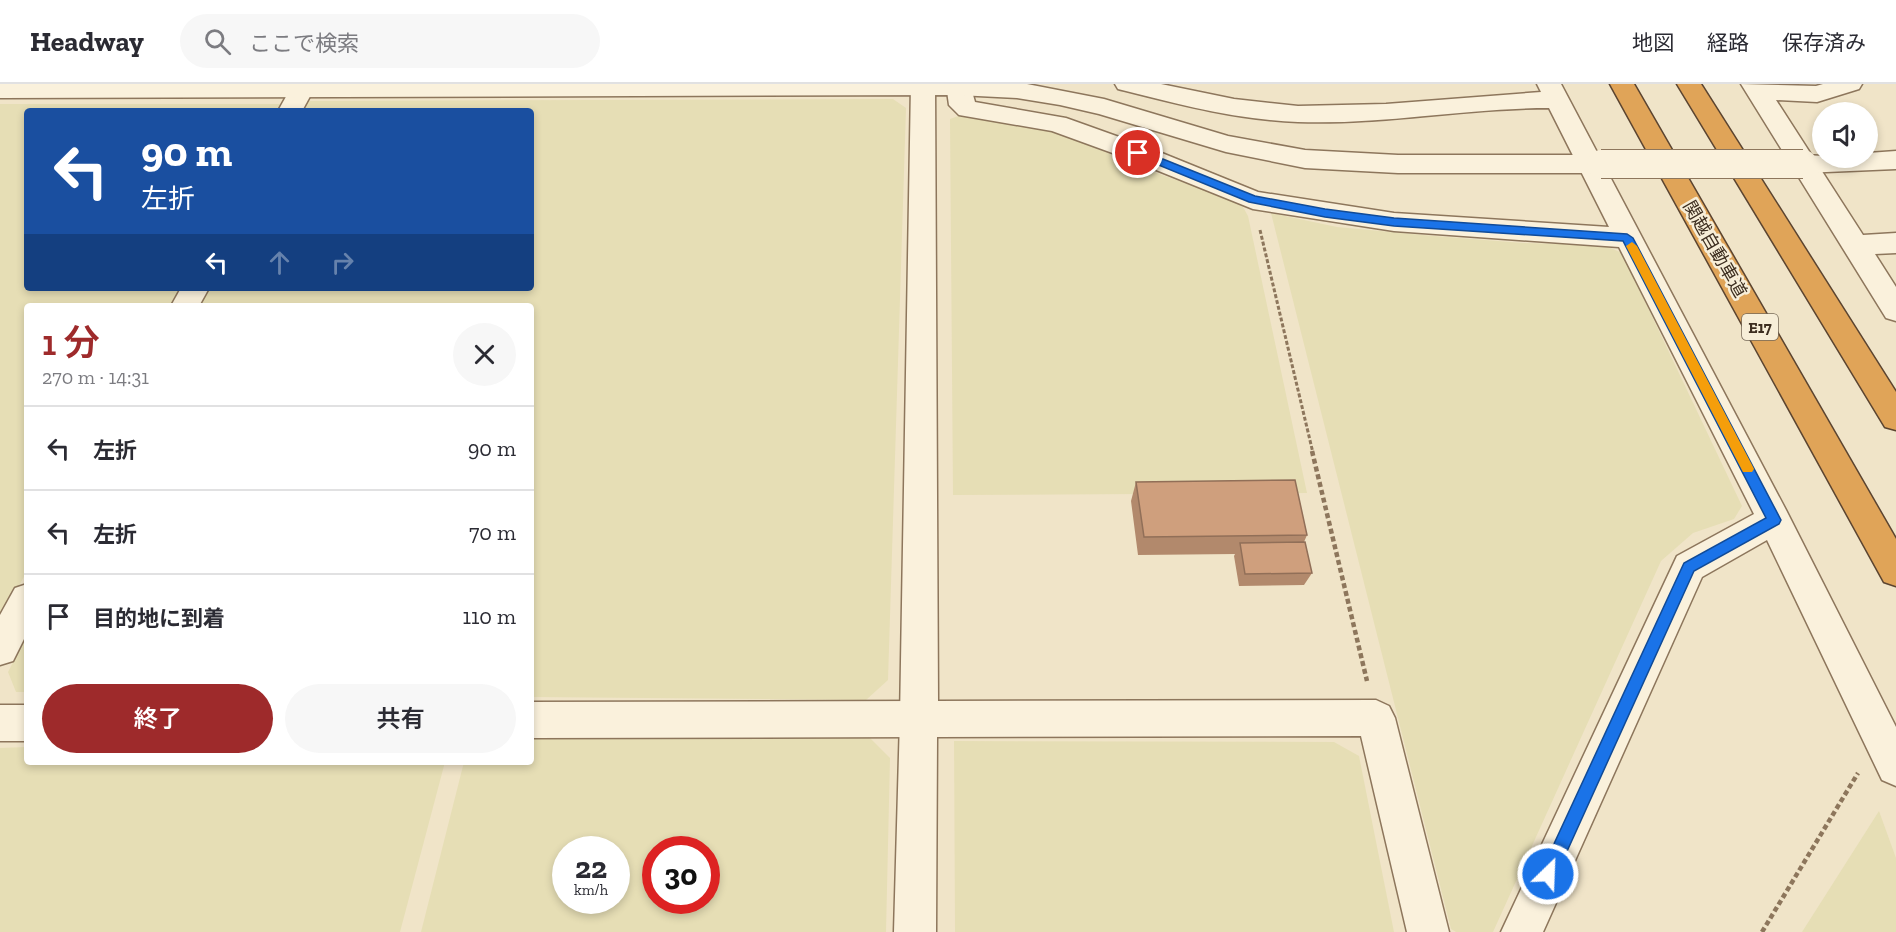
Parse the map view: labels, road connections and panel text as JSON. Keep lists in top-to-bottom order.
{
  "streets": {
    "highway": ["関越自動車道", "E17"]
  },
  "page": {
    "header": "Headway",
    "search": "ここで検索",
    "nav": ["地図", "経路", "保存済み"],
    "turn": ["90 m", "左折"],
    "heading": ["1 分", "270 m · 14:31"],
    "list": [
      {
        "name": "左折",
        "value": "90 m"
      },
      {
        "name": "左折",
        "value": "70 m"
      },
      {
        "name": "目的地に到着",
        "value": "110 m"
      }
    ],
    "buttons": ["終了", "共有"],
    "speed": "22 km/h",
    "limit": "30"
  }
}
